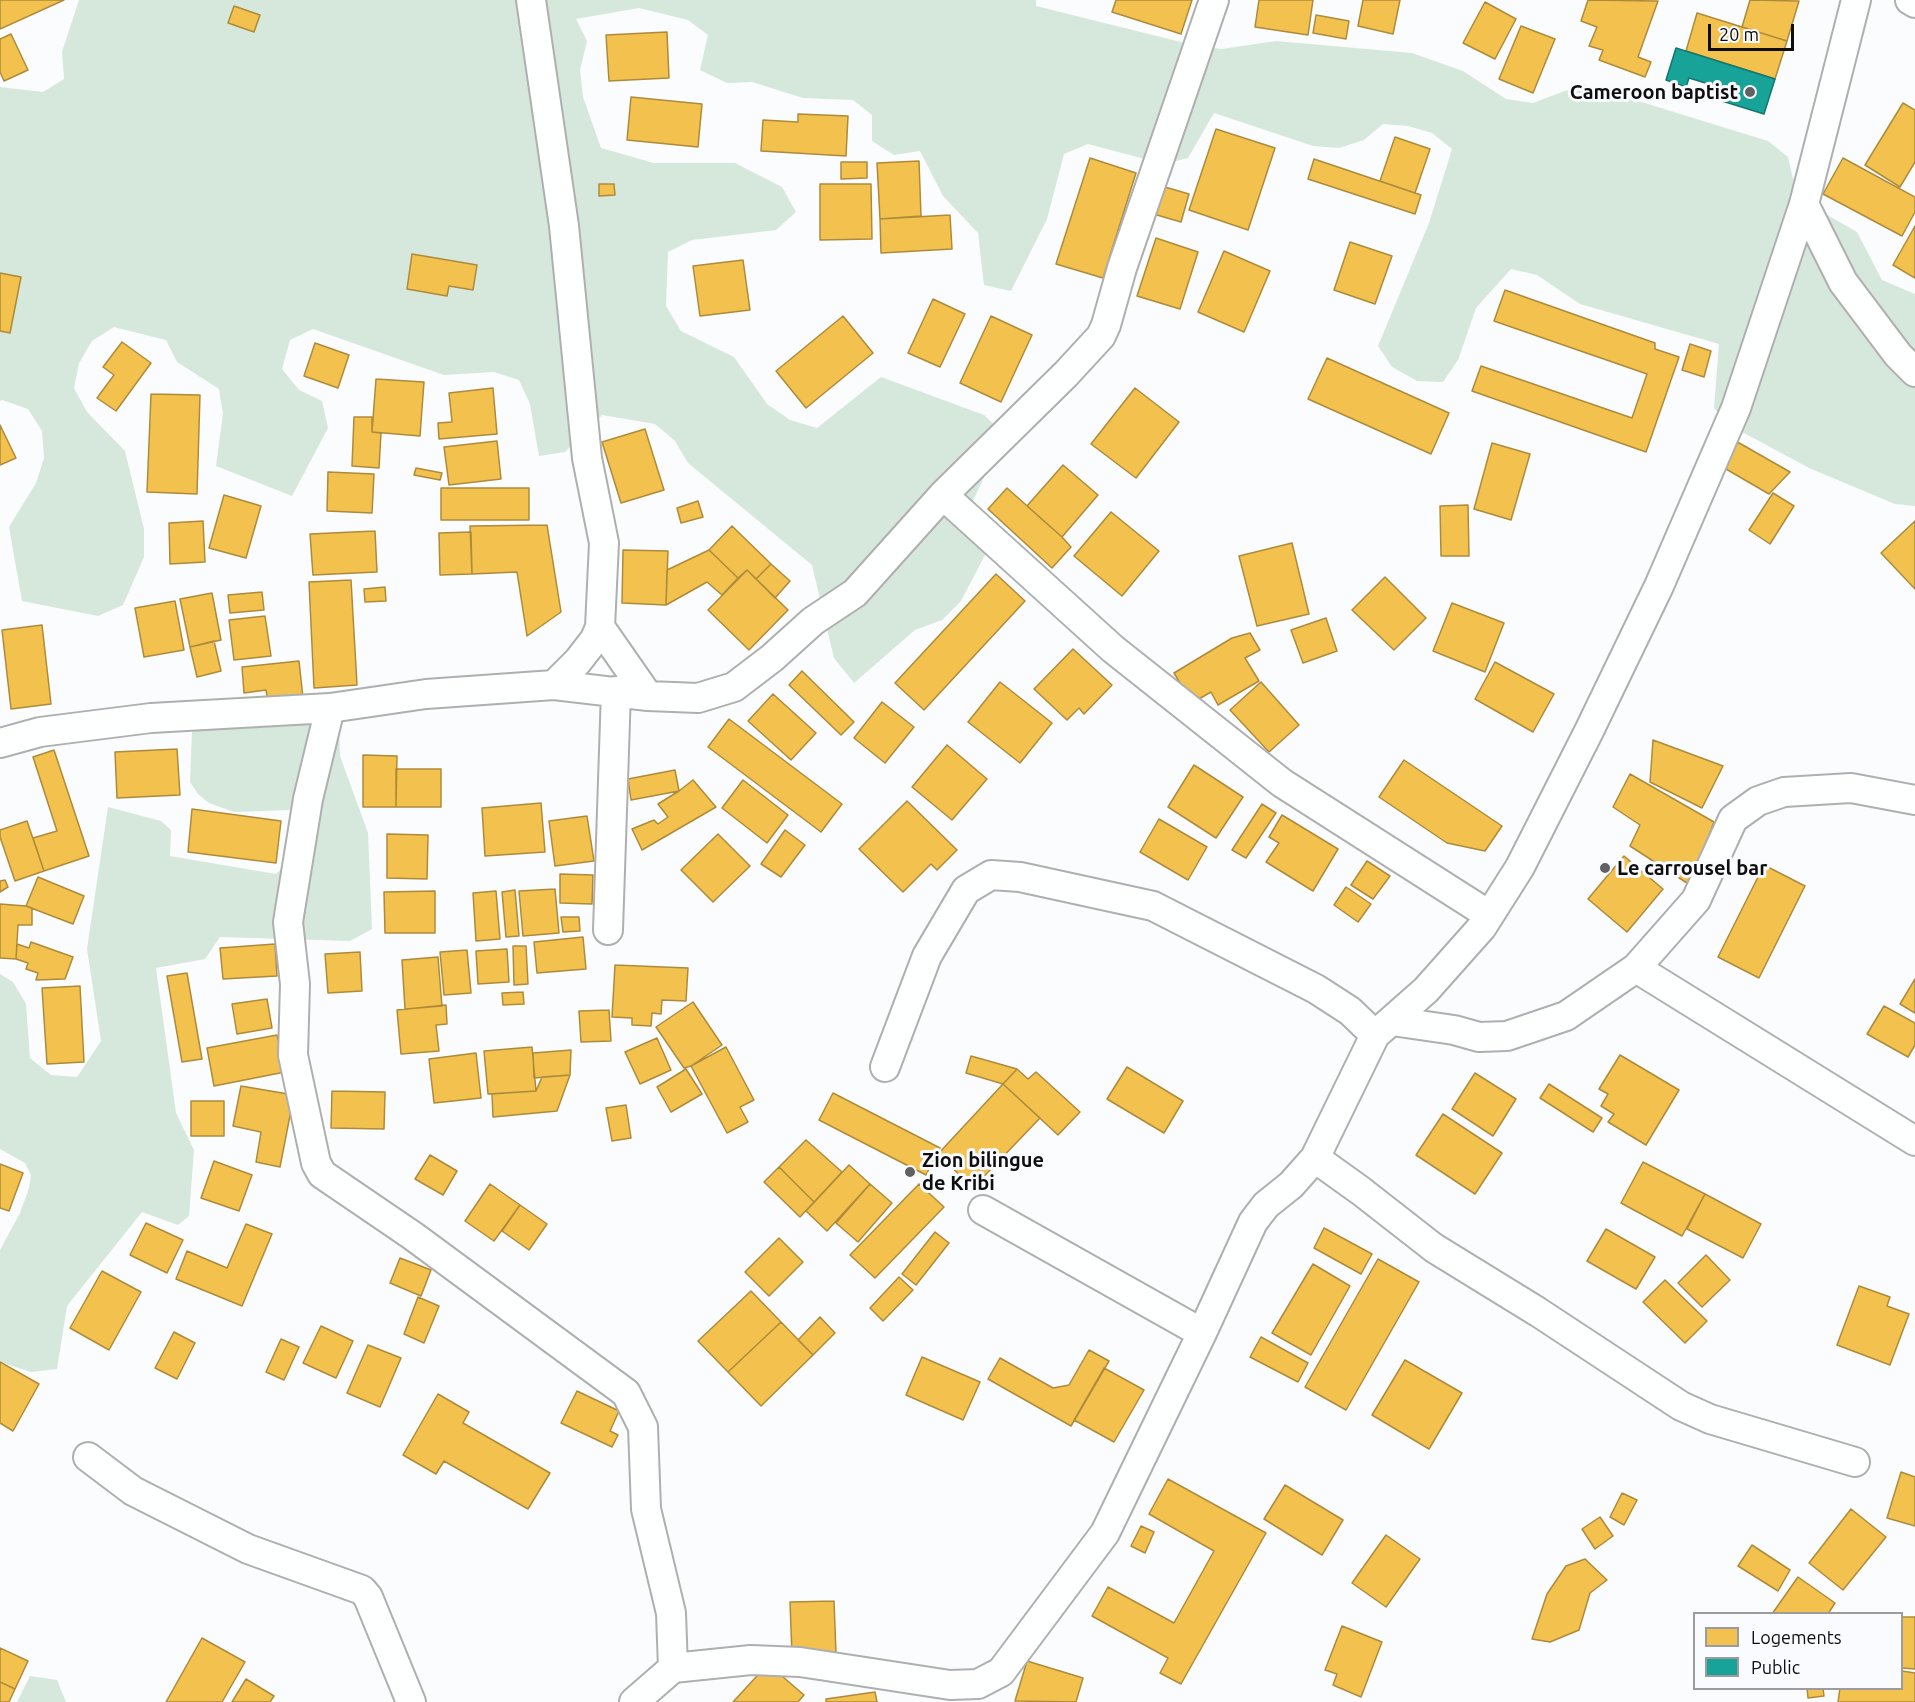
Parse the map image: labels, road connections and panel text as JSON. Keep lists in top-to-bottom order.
{
  "places": ["Cameroon baptist", "Le carrousel bar", "Zion bilingue de Kribi"],
  "legend": ["Logements", "Public"],
  "scale_bar": "20 m"
}
